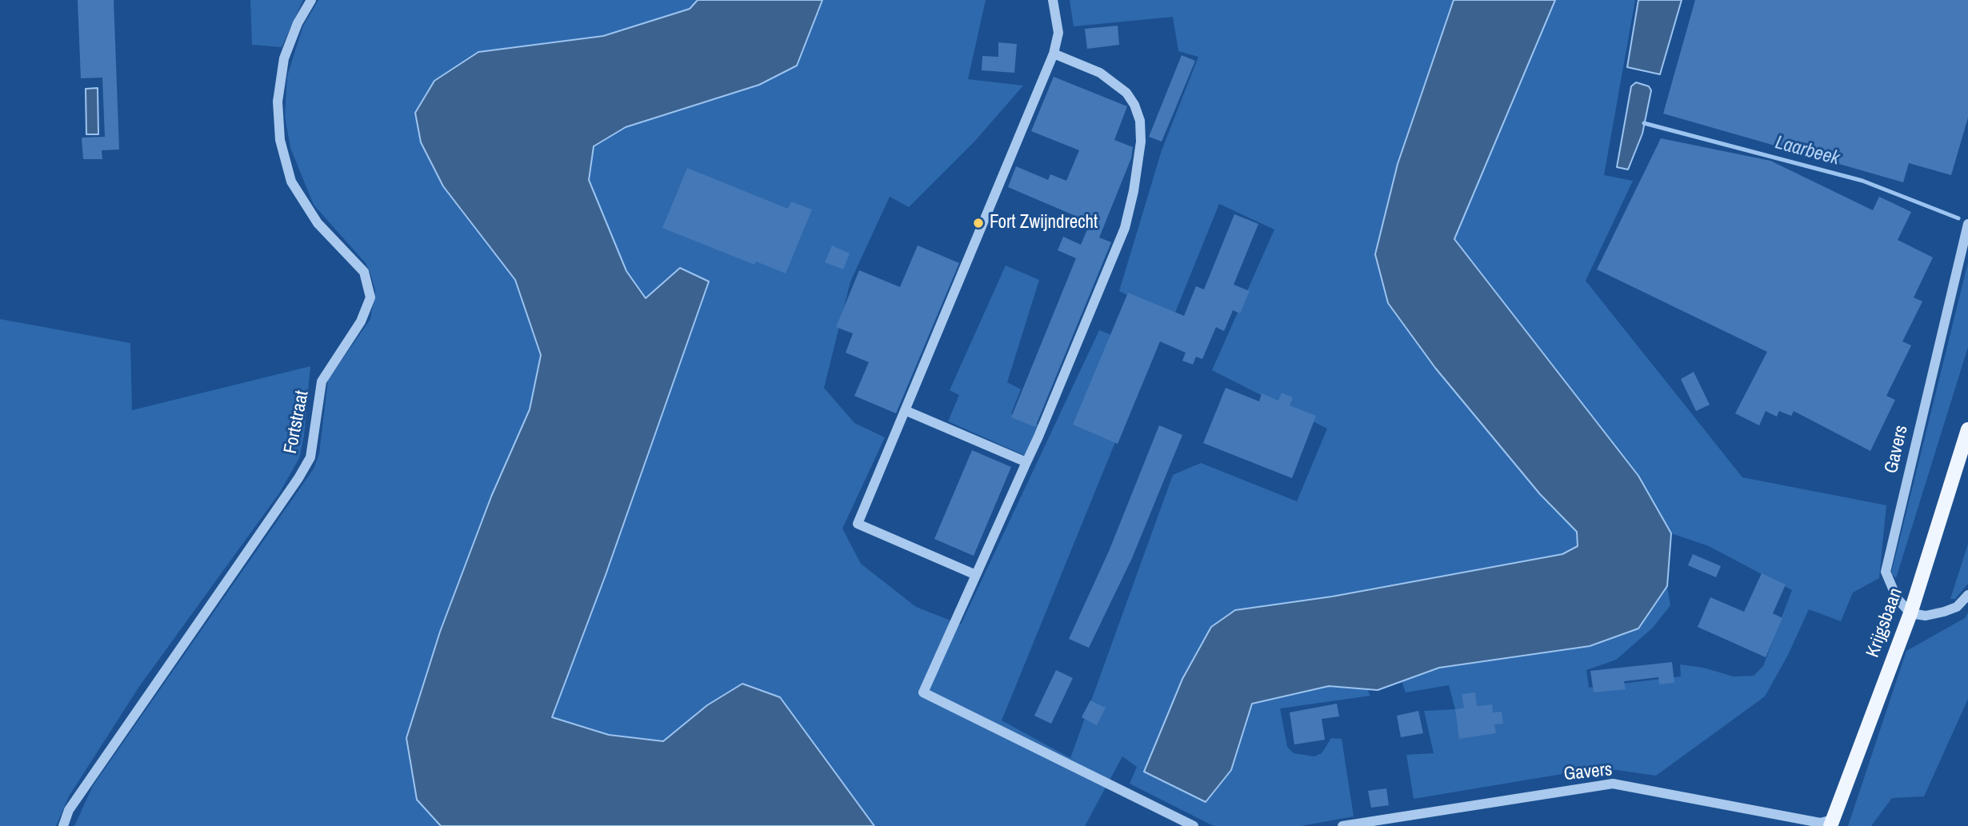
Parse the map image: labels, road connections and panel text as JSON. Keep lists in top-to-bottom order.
{
  "streets": {
    "main road": ["Krijgsbaan"],
    "street": ["Fortstraat", "Gavers"]
  },
  "crossings": [
    ["Gavers", "Krijgsbaan"]
  ],
  "water": ["Laarbeek"],
  "places": ["Fort Zwijndrecht"]
}
